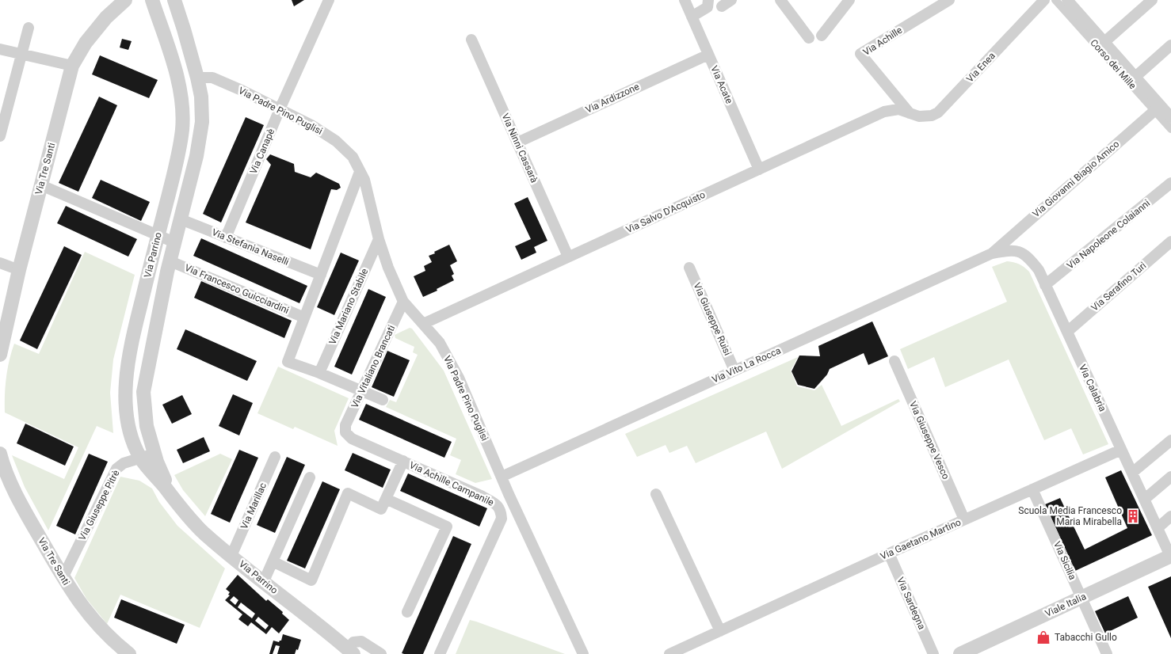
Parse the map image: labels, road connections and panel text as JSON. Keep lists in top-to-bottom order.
{
  "streets": {
    "street": [
      "Via Achille",
      "Corso dei Mille",
      "Via Enea",
      "Via Acate",
      "Via Ardizzone",
      "Via Padre Pino Puglisi",
      "Via Ninni Cassarà",
      "Via Canapè",
      "Via Tre Santi",
      "Via Giovanni Biagio Amico",
      "Via Salvo D'Acquisto",
      "Via Napoleone Colaianni",
      "Via Stefania Naselli",
      "Via Parrino",
      "Via Serafino Turi",
      "Via Francesco Guicciardini",
      "Via Mariano Stabile",
      "Via Giuseppe Ruisi",
      "Via Vito La Rocca",
      "Via Vitaliano Brancati",
      "Via Calabria",
      "Via Giuseppe Vesco",
      "Via Achille Campanile",
      "Via Giuseppe Pitrè",
      "Via Marillac",
      "Via Gaetano Martino",
      "Via Sicilia",
      "Via Sardegna",
      "Viale Italia"
    ]
  },
  "crossings": [
    ["Via Achille", "Via Enea"],
    ["Via Achille", "Via Salvo D'Acquisto"],
    ["Corso dei Mille", "Via Giovanni Biagio Amico"],
    ["Via Enea", "Via Salvo D'Acquisto"],
    ["Via Acate", "Via Ardizzone"],
    ["Via Acate", "Via Salvo D'Acquisto"],
    ["Via Ardizzone", "Via Ninni Cassarà"],
    ["Via Padre Pino Puglisi", "Via Canapè"],
    ["Via Padre Pino Puglisi", "Via Salvo D'Acquisto"],
    ["Via Padre Pino Puglisi", "Via Parrino"],
    ["Via Padre Pino Puglisi", "Via Mariano Stabile"],
    ["Via Padre Pino Puglisi", "Via Vito La Rocca"],
    ["Via Padre Pino Puglisi", "Via Vitaliano Brancati"],
    ["Via Ninni Cassarà", "Via Salvo D'Acquisto"],
    ["Via Canapè", "Via Stefania Naselli"],
    ["Via Tre Santi", "Via Giuseppe Pitrè"],
    ["Via Giovanni Biagio Amico", "Via Vito La Rocca"],
    ["Via Giovanni Biagio Amico", "Via Calabria"],
    ["Via Napoleone Colaianni", "Via Calabria"],
    ["Via Stefania Naselli", "Via Parrino"],
    ["Via Parrino", "Via Francesco Guicciardini"],
    ["Via Parrino", "Via Giuseppe Pitrè"],
    ["Via Parrino", "Via Marillac"],
    ["Via Serafino Turi", "Via Calabria"],
    ["Via Giuseppe Ruisi", "Via Vito La Rocca"],
    ["Via Vito La Rocca", "Via Calabria"],
    ["Via Vitaliano Brancati", "Via Achille Campanile"],
    ["Via Calabria", "Via Gaetano Martino"],
    ["Via Calabria", "Viale Italia"],
    ["Via Giuseppe Vesco", "Via Gaetano Martino"],
    ["Via Gaetano Martino", "Via Sicilia"],
    ["Via Gaetano Martino", "Via Sardegna"],
    ["Via Sicilia", "Viale Italia"]
  ],
  "places": {
    "building": ["Scuola Media Francesco Maria Mirabella"],
    "shop": ["Tabacchi Gullo"]
  }
}
